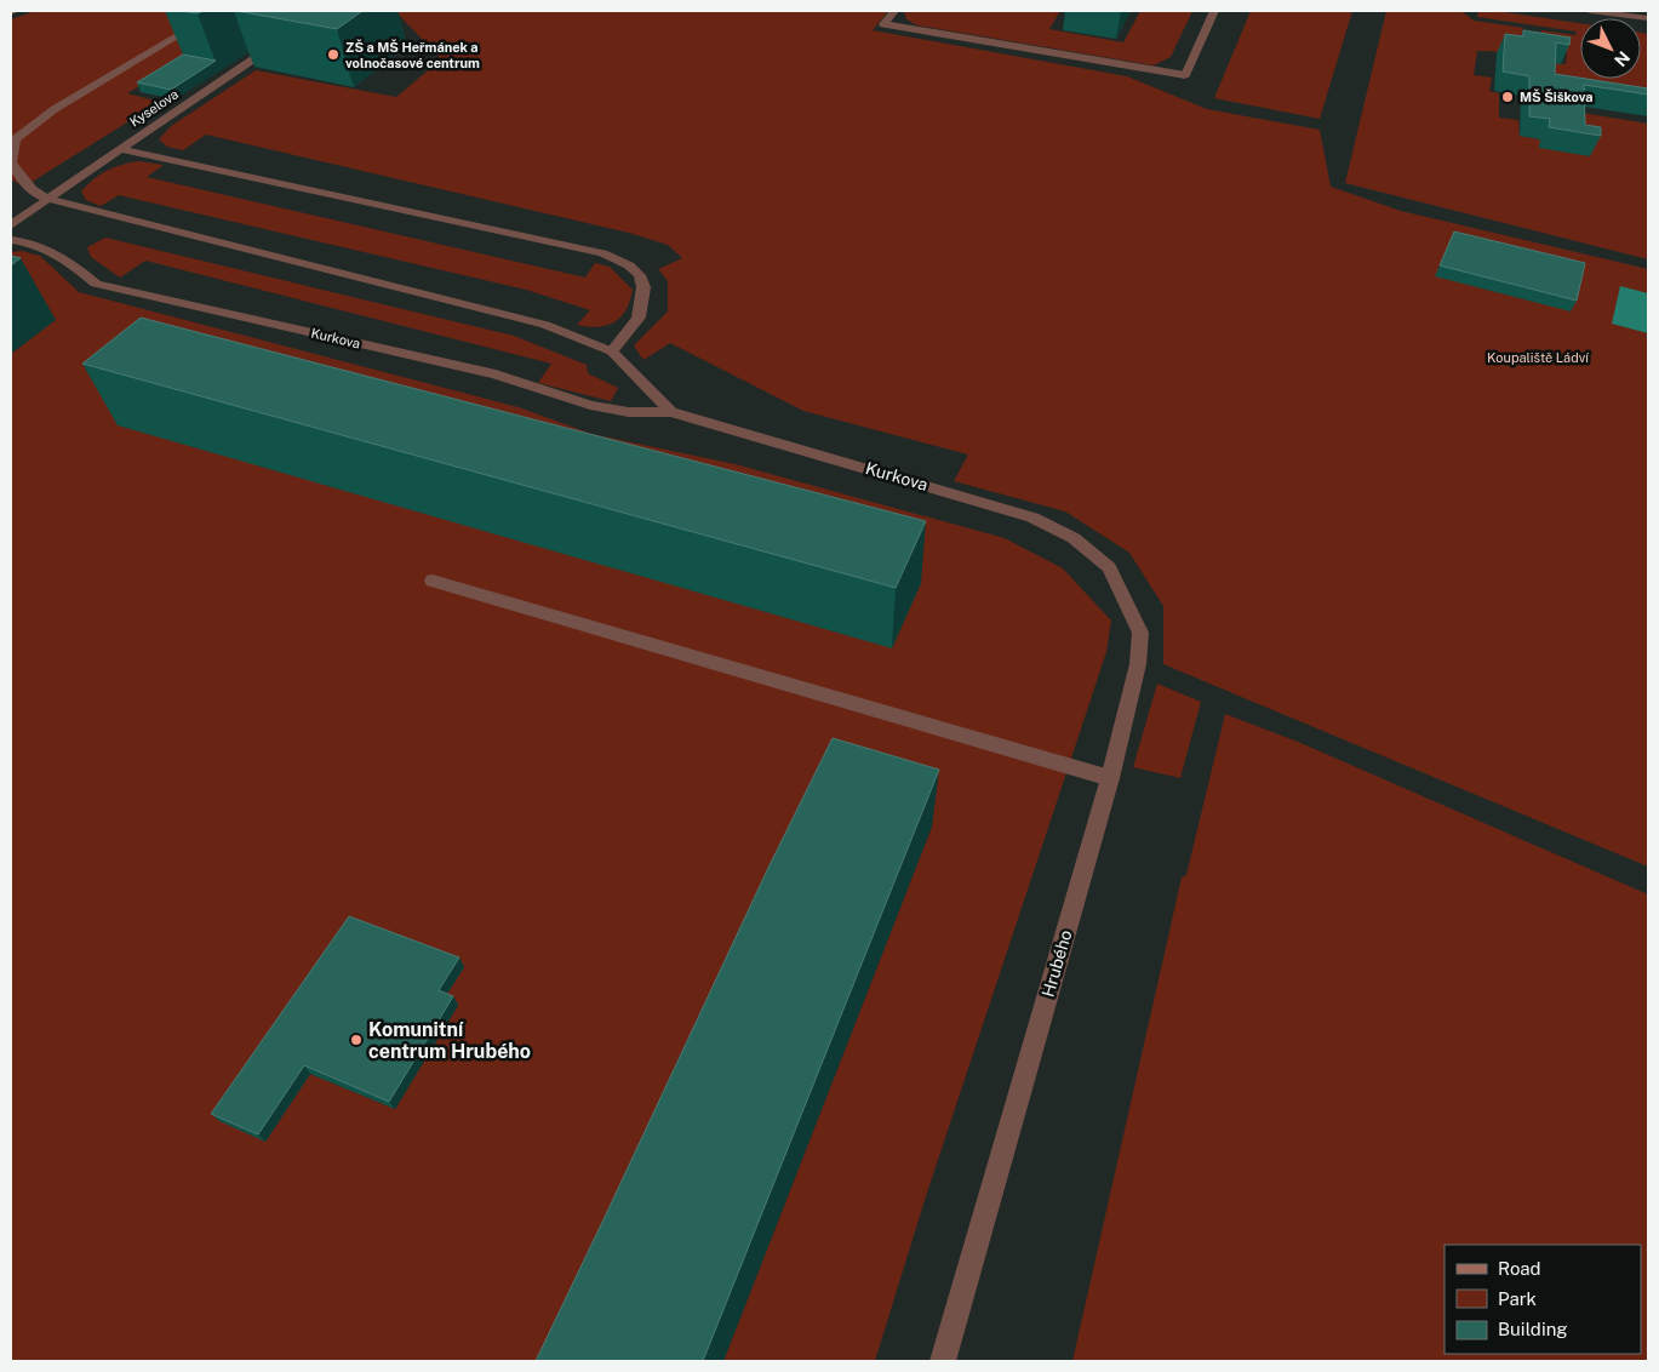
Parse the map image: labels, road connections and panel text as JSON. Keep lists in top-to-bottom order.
{
  "streets": {
    "street": ["Kyselova", "Kurkova", "Hrubého"]
  },
  "crossings": [
    ["Kyselova", "Kurkova"],
    ["Kurkova", "Hrubého"]
  ],
  "parks": ["Koupaliště Ládví"],
  "places": ["ZŠ a MŠ Heřmánek a volnočasové centrum", "MŠ Šiškova", "Komunitní centrum Hrubého"],
  "legend": ["Road", "Park", "Building"],
  "north": "bottom right"
}
